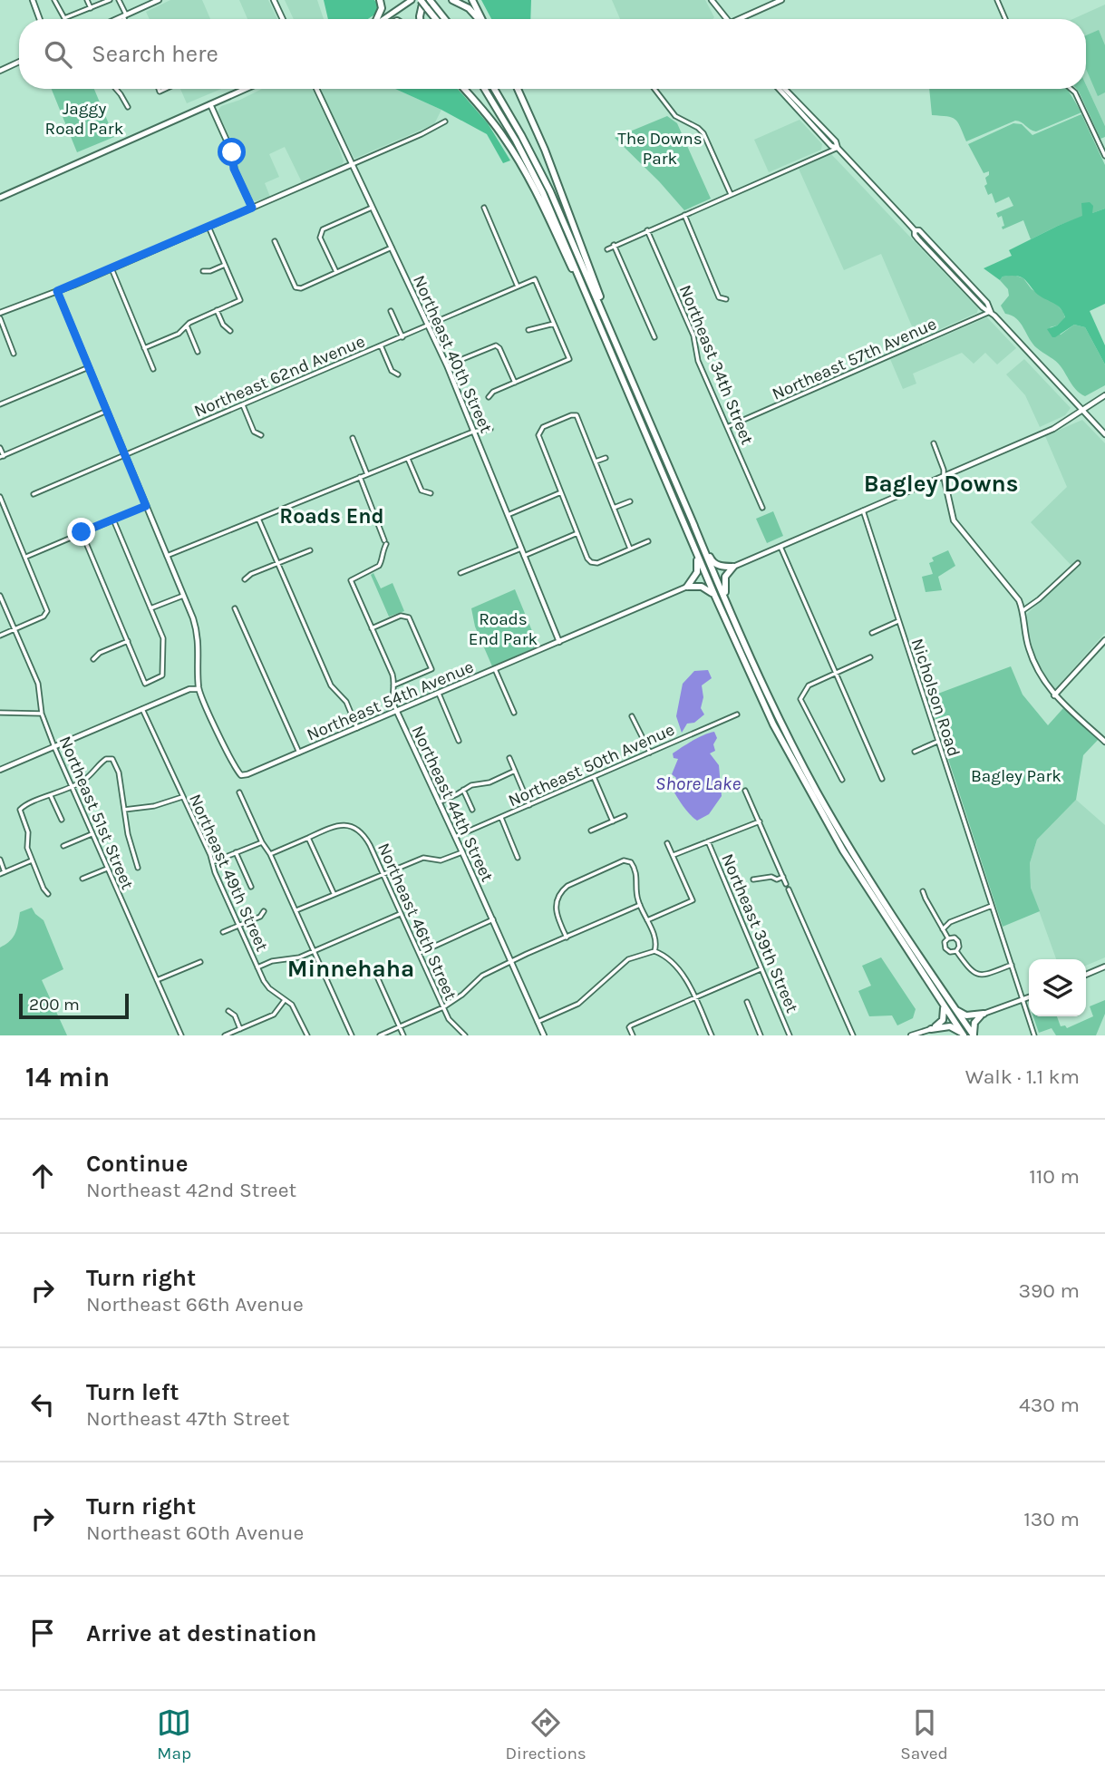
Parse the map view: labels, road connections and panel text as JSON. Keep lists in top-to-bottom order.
{
  "streets": {
    "street": [
      "Northeast 40th Street",
      "Northeast 57th Avenue",
      "Northeast 34th Street",
      "Northeast 62nd Avenue",
      "Nicholson Road",
      "Northeast 54th Avenue",
      "Northeast 50th Avenue",
      "Northeast 44th Street",
      "Northeast 51st Street",
      "Northeast 49th Street",
      "Northeast 46th Street",
      "Northeast 39th Street"
    ]
  },
  "crossings": [
    ["Northeast 40th Street", "Northeast 62nd Avenue"],
    ["Northeast 40th Street", "Northeast 54th Avenue"],
    ["Northeast 57th Avenue", "Northeast 34th Street"],
    ["Northeast 54th Avenue", "Northeast 44th Street"],
    ["Northeast 50th Avenue", "Northeast 44th Street"]
  ],
  "districts": ["Bagley Downs", "Roads End", "Minnehaha"],
  "water": ["Shore Lake"],
  "parks": [
    "Jaggy Road Park",
    "The Downs Park",
    "Roads End Park",
    "Bagley Park"
  ],
  "scale_bar": "200 m",
  "page": {
    "search": "Search here",
    "scale": "200 m",
    "heading": ["14 min", "Walk · 1.1 km"],
    "list": [
      ["Continue", "Northeast 42nd Street", "110 m"],
      ["Turn right", "Northeast 66th Avenue", "390 m"],
      ["Turn left", "Northeast 47th Street", "430 m"],
      ["Turn right", "Northeast 60th Avenue", "130 m"],
      "Arrive at destination"
    ],
    "nav": ["Map", "Directions", "Saved"]
  }
}
